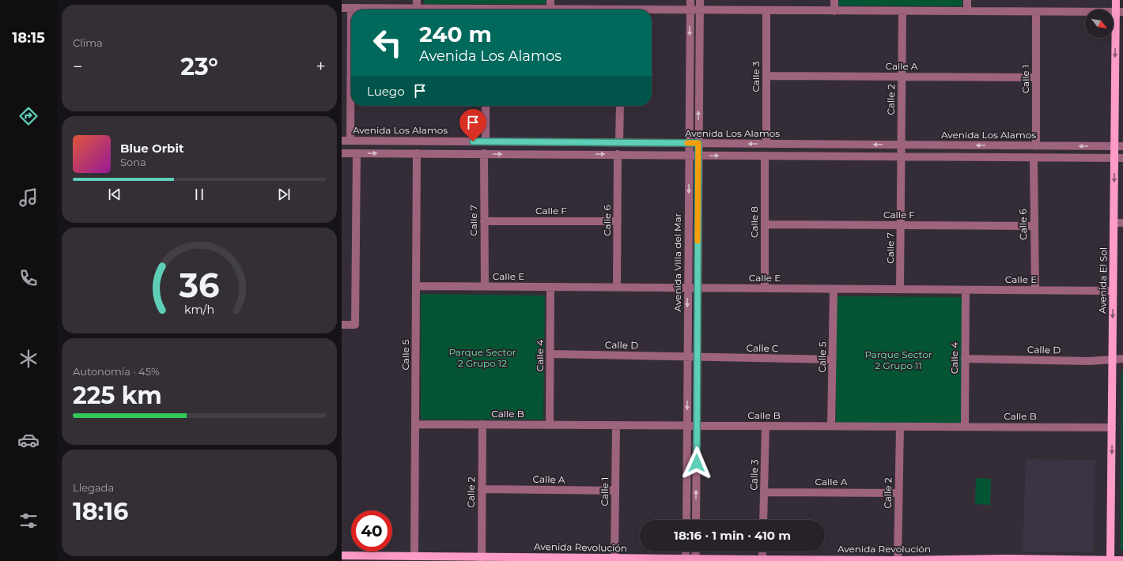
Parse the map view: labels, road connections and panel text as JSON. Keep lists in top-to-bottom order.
{
  "streets": {
    "main road": ["Avenida El Sol", "Avenida Revolución"],
    "street": [
      "Calle A",
      "Calle 3",
      "Calle 1",
      "Calle 2",
      "Avenida Los Alamos",
      "Calle F",
      "Calle 7",
      "Calle 6",
      "Calle 8",
      "Avenida Villa del Mar",
      "Calle E",
      "Calle D",
      "Calle C",
      "Calle 5",
      "Calle 4",
      "Calle B"
    ]
  },
  "crossings": [
    ["Calle A", "Calle 3"],
    ["Calle A", "Calle 1"],
    ["Calle A", "Calle 2"],
    ["Calle 3", "Avenida Los Alamos"],
    ["Calle 3", "Calle B"],
    ["Calle 1", "Avenida Los Alamos"],
    ["Calle 1", "Calle B"],
    ["Calle 1", "Avenida Revolución"],
    ["Calle 2", "Avenida Los Alamos"],
    ["Calle 2", "Calle 7"],
    ["Calle 2", "Calle B"],
    ["Calle 2", "Avenida Revolución"],
    ["Avenida Los Alamos", "Calle 7"],
    ["Avenida Los Alamos", "Calle 6"],
    ["Avenida Los Alamos", "Calle 8"],
    ["Avenida Los Alamos", "Avenida Villa del Mar"],
    ["Avenida Los Alamos", "Avenida El Sol"],
    ["Avenida Los Alamos", "Calle 5"],
    ["Calle F", "Calle 7"],
    ["Calle F", "Calle 6"],
    ["Calle F", "Calle 8"],
    ["Calle 7", "Calle E"],
    ["Calle 6", "Calle E"],
    ["Calle 8", "Calle E"],
    ["Avenida Villa del Mar", "Calle E"],
    ["Avenida Villa del Mar", "Calle D"],
    ["Avenida Villa del Mar", "Calle C"],
    ["Avenida Villa del Mar", "Calle B"],
    ["Calle E", "Avenida El Sol"],
    ["Calle E", "Calle 5"],
    ["Calle E", "Calle 4"],
    ["Avenida El Sol", "Calle D"],
    ["Avenida El Sol", "Calle B"],
    ["Avenida El Sol", "Avenida Revolución"],
    ["Calle D", "Calle C"],
    ["Calle D", "Calle 4"],
    ["Calle C", "Calle 5"],
    ["Calle 5", "Calle B"],
    ["Calle 5", "Avenida Revolución"],
    ["Calle 4", "Calle B"]
  ],
  "one_way": ["Avenida El Sol"],
  "parks": ["Parque Sector 2 Grupo 12", "Parque Sector 2 Grupo 11"],
  "north": "bottom right",
  "page": {
    "tabs": "18:15",
    "tile": [
      "Clima",
      ["Autonomía · 45%", "225 km"],
      ["Llegada", "18:16"]
    ],
    "turn": ["240 m", "Avenida Los Alamos"],
    "heat": ["−", "23°", "+"],
    "then": "Luego",
    "song": ["Blue Orbit", "Sona"],
    "limit": "40",
    "trip": "18:16 · 1 min · 410 m",
    "gauge": ["36", "km/h"]
  }
}
